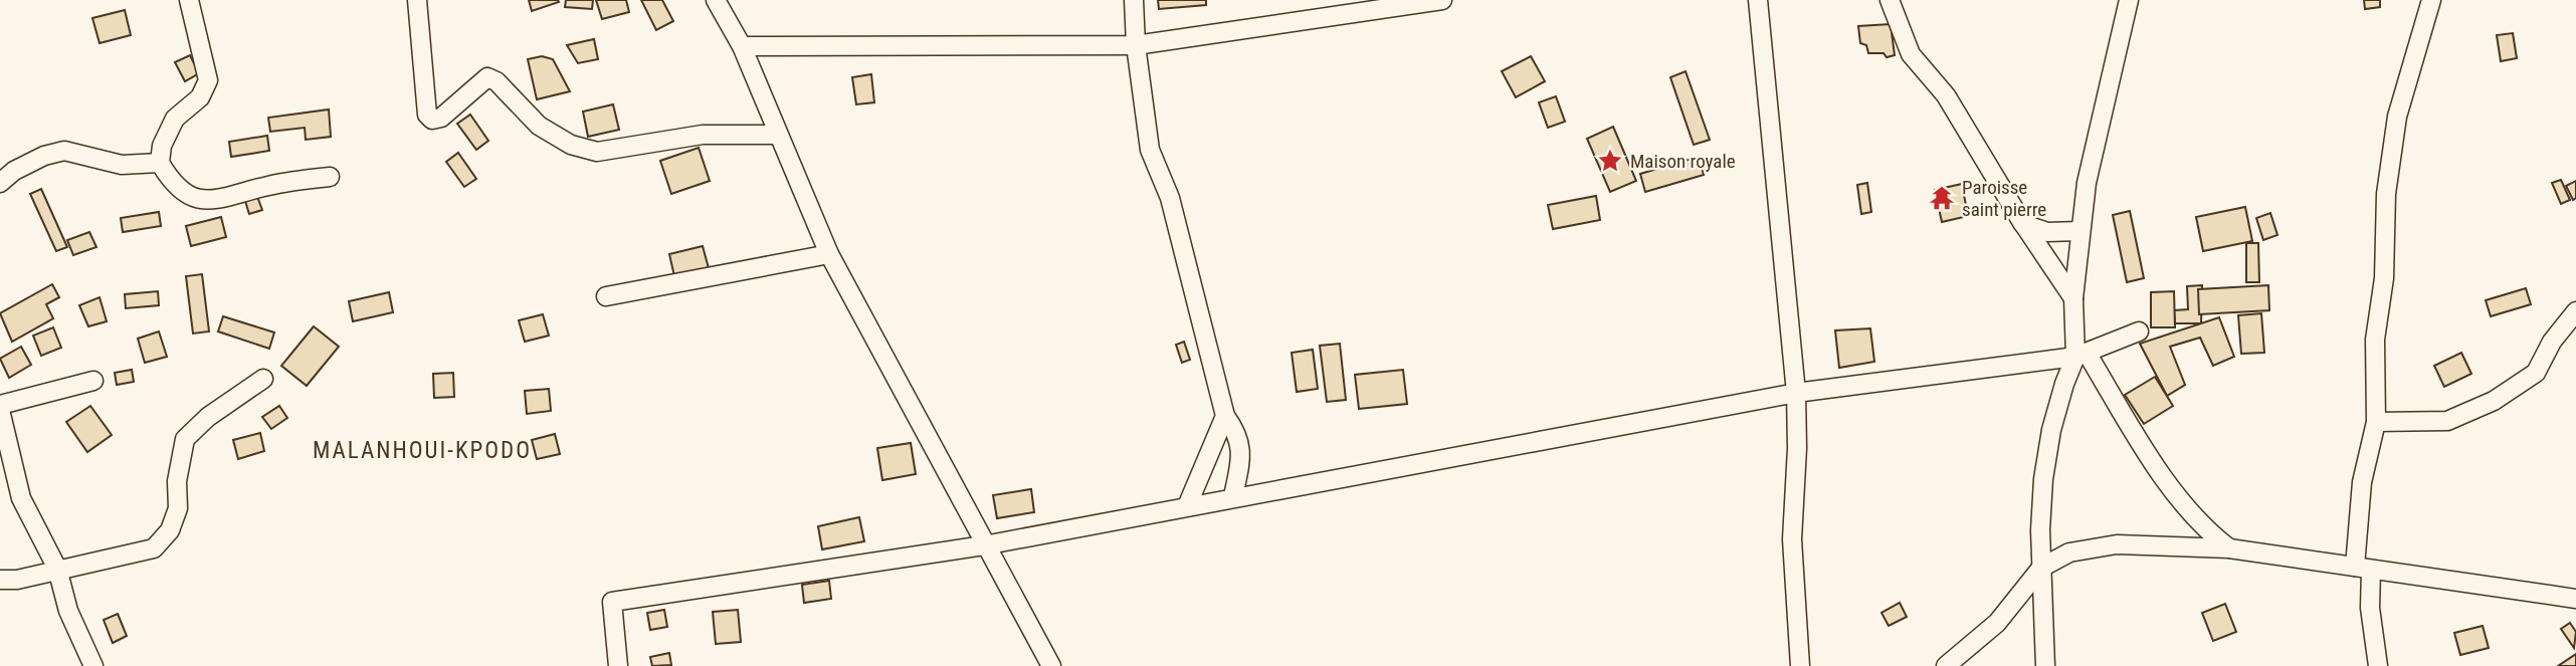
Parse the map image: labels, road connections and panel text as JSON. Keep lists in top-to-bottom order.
{
  "districts": ["MALANHOUI-KPODO"],
  "places": {
    "place": ["Maison royale"],
    "temple": ["Paroisse saint pierre"]
  }
}
